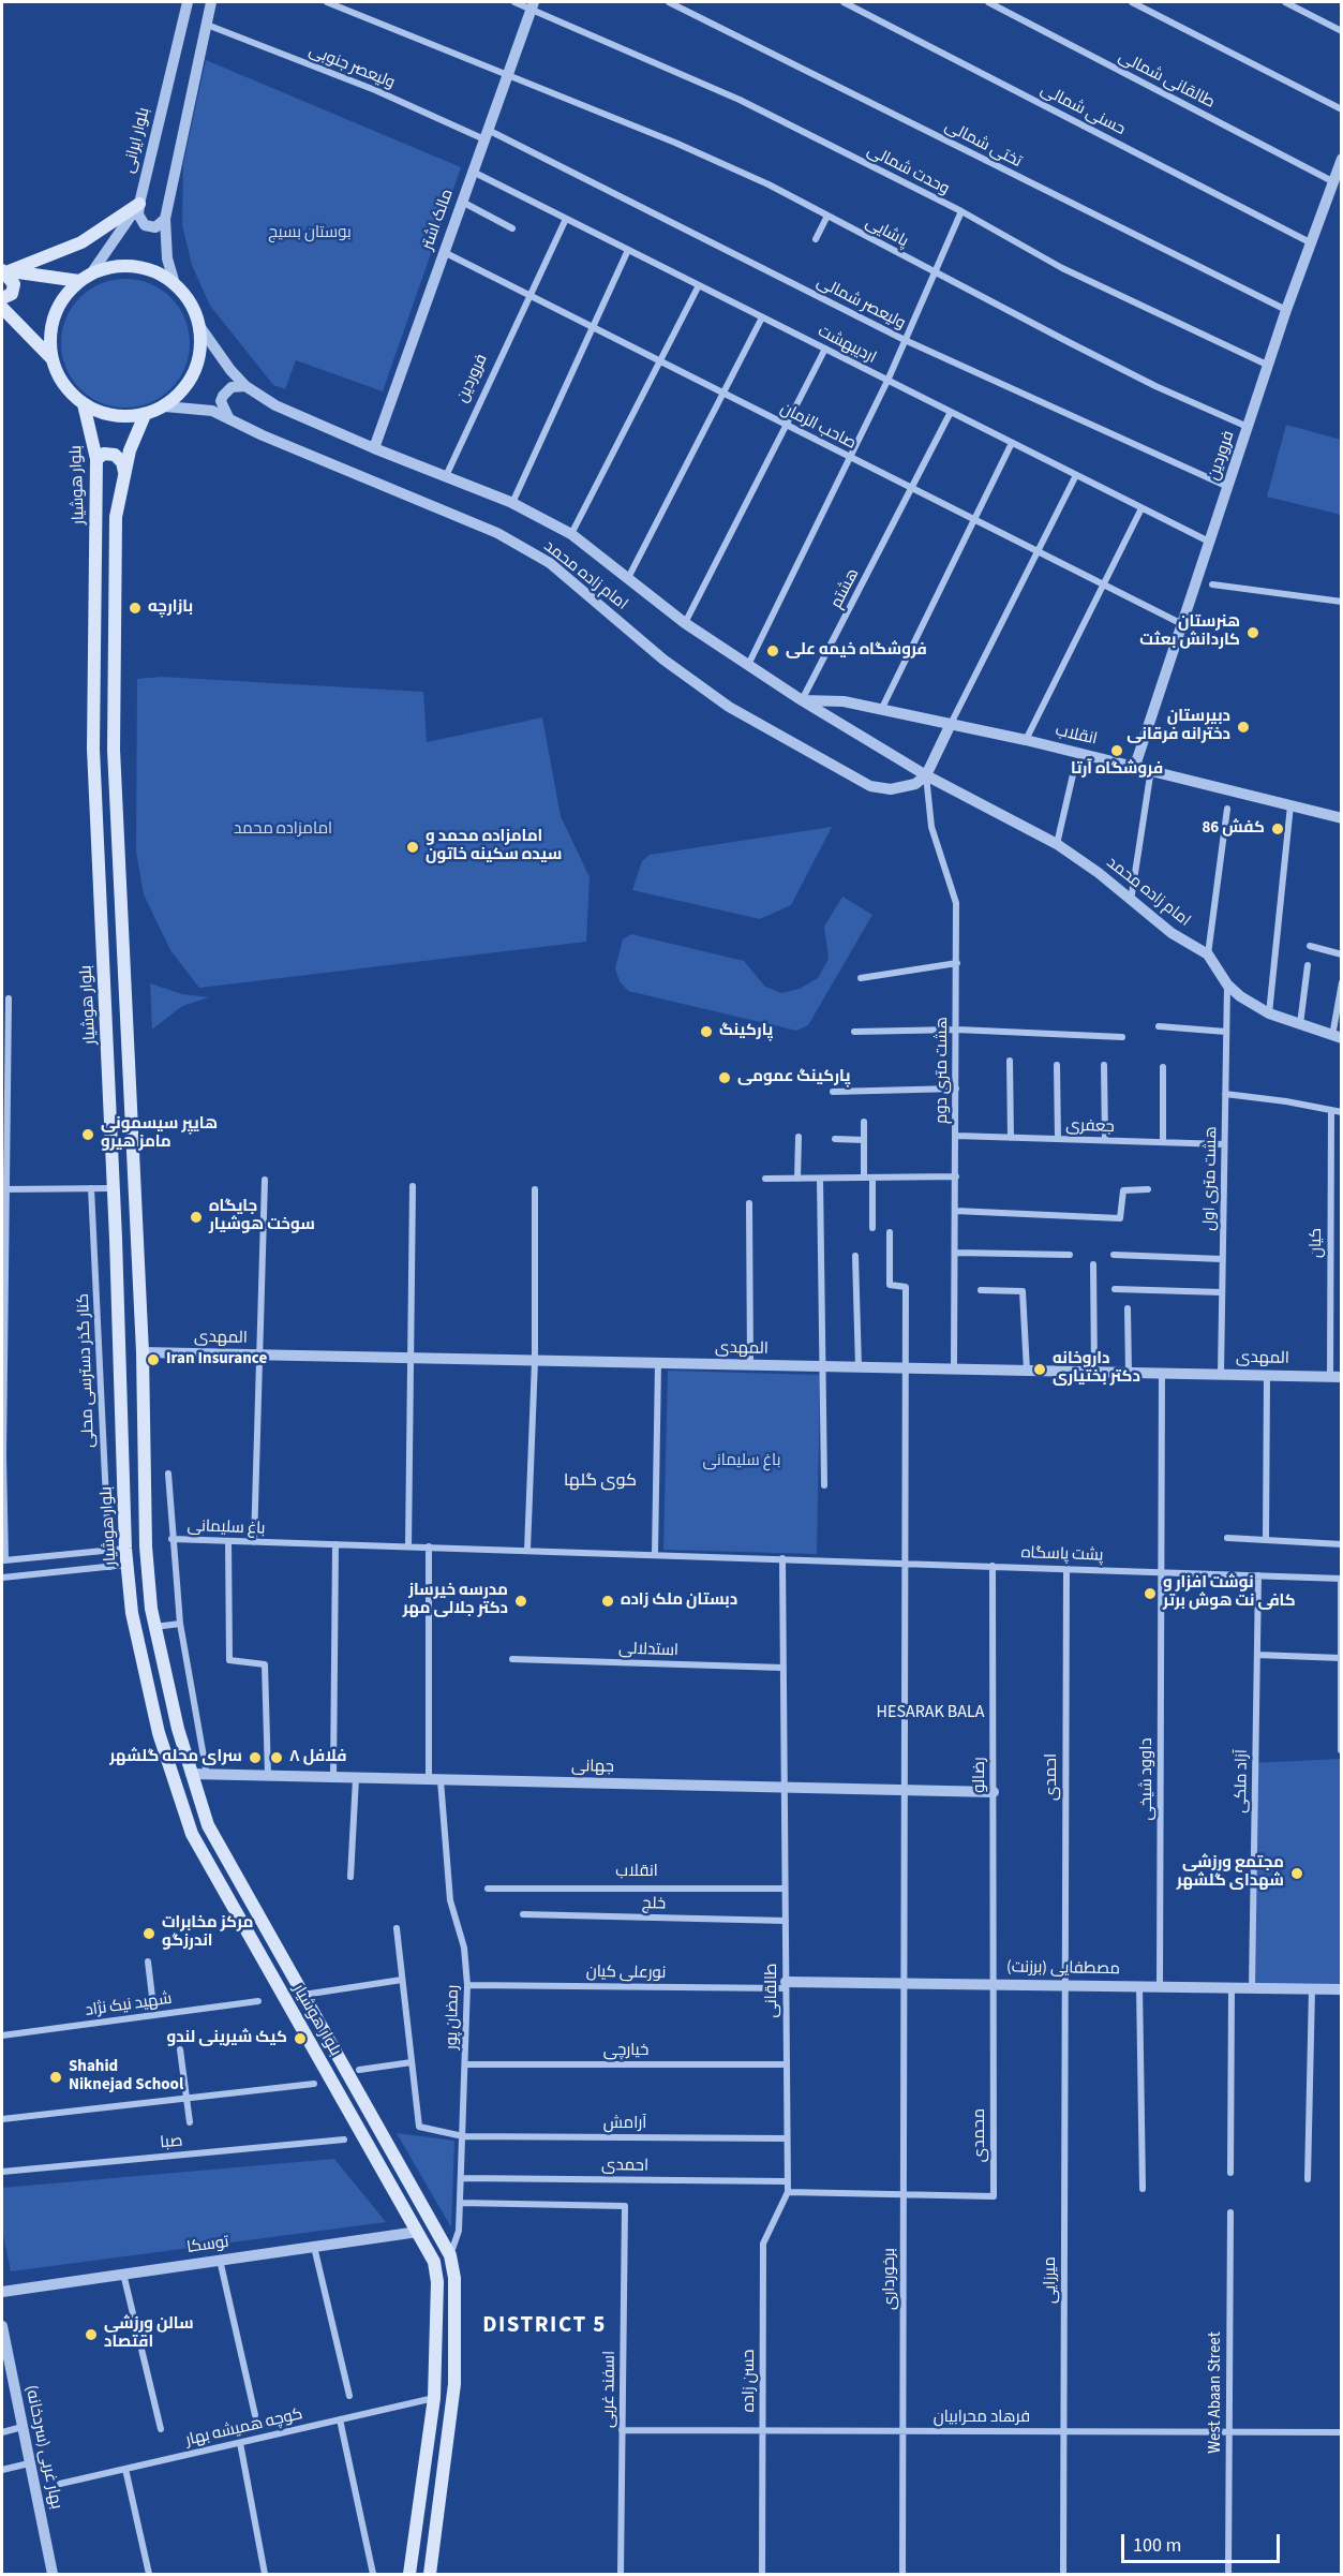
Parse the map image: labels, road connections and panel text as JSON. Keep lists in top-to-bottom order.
{
  "streets": {
    "main road": ["بلوار هوشیار"],
    "street": [
      "ولیعصر جنوبی",
      "طالقانی شمالی",
      "حسنی شمالی",
      "بلوار ایرانی",
      "تختی شمالی",
      "وحدت شمالی",
      "مالک اشتر",
      "پاشایی",
      "ولیعصر شمالی",
      "اردیبهشت",
      "فروردین",
      "صاحب الزمان",
      "امام زاده محمد",
      "هشتم",
      "انقلاب",
      "هشت متری دوم",
      "جعفری",
      "هشت متری اول",
      "کیان",
      "المهدی",
      "کنار گذر دسترسی محلی",
      "باغ سلیمانی",
      "پشت پاسگاه",
      "استدلالی",
      "جهانی",
      "رضالو",
      "احمدی",
      "داوود شیخی",
      "آزاد ملکی",
      "خلج",
      "مصطفایی (برزنت)",
      "نورعلی کیان",
      "طالقانی",
      "شهید نیک نژاد",
      "رمضان پور",
      "خیارچی",
      "آرامش",
      "محمدی",
      "صبا",
      "توسکا",
      "برخورداری",
      "میرزایی",
      "حسن زاده",
      "اسفند غربی",
      "West Abaan Street",
      "فرهاد محرابیان",
      "کوچه همیشه بهار",
      "بهار غربی (سردخانه)"
    ]
  },
  "crossings": [
    ["ولیعصر جنوبی", "مالک اشتر"],
    ["ولیعصر جنوبی", "ولیعصر شمالی"],
    ["طالقانی شمالی", "فروردین"],
    ["حسنی شمالی", "فروردین"],
    ["بلوار ایرانی", "بلوار هوشیار"],
    ["بلوار ایرانی", "امام زاده محمد"],
    ["تختی شمالی", "فروردین"],
    ["وحدت شمالی", "مالک اشتر"],
    ["وحدت شمالی", "فروردین"],
    ["مالک اشتر", "پاشایی"],
    ["مالک اشتر", "ولیعصر شمالی"],
    ["مالک اشتر", "اردیبهشت"],
    ["مالک اشتر", "صاحب الزمان"],
    ["مالک اشتر", "امام زاده محمد"],
    ["پاشایی", "فروردین"],
    ["ولیعصر شمالی", "فروردین"],
    ["اردیبهشت", "فروردین"],
    ["اردیبهشت", "هشتم"],
    ["فروردین", "صاحب الزمان"],
    ["فروردین", "امام زاده محمد"],
    ["فروردین", "انقلاب"],
    ["صاحب الزمان", "هشتم"],
    ["بلوار هوشیار", "امام زاده محمد"],
    ["بلوار هوشیار", "المهدی"],
    ["بلوار هوشیار", "جهانی"],
    ["بلوار هوشیار", "رمضان پور"],
    ["بلوار هوشیار", "توسکا"],
    ["بلوار هوشیار", "کوچه همیشه بهار"],
    ["امام زاده محمد", "هشتم"],
    ["امام زاده محمد", "انقلاب"],
    ["امام زاده محمد", "هشت متری دوم"],
    ["امام زاده محمد", "هشت متری اول"],
    ["هشتم", "انقلاب"],
    ["انقلاب", "طالقانی"],
    ["هشت متری دوم", "جعفری"],
    ["هشت متری دوم", "المهدی"],
    ["جعفری", "هشت متری اول"],
    ["هشت متری اول", "المهدی"],
    ["کیان", "المهدی"],
    ["المهدی", "برخورداری"],
    ["باغ سلیمانی", "پشت پاسگاه"],
    ["باغ سلیمانی", "طالقانی"],
    ["باغ سلیمانی", "رمضان پور"],
    ["پشت پاسگاه", "رضالو"],
    ["پشت پاسگاه", "احمدی"],
    ["پشت پاسگاه", "داوود شیخی"],
    ["پشت پاسگاه", "آزاد ملکی"],
    ["پشت پاسگاه", "طالقانی"],
    ["پشت پاسگاه", "برخورداری"],
    ["استدلالی", "طالقانی"],
    ["جهانی", "رضالو"],
    ["جهانی", "طالقانی"],
    ["جهانی", "رمضان پور"],
    ["جهانی", "برخورداری"],
    ["رضالو", "مصطفایی (برزنت)"],
    ["رضالو", "محمدی"],
    ["احمدی", "مصطفایی (برزنت)"],
    ["احمدی", "طالقانی"],
    ["احمدی", "رمضان پور"],
    ["احمدی", "میرزایی"],
    ["داوود شیخی", "مصطفایی (برزنت)"],
    ["آزاد ملکی", "مصطفایی (برزنت)"],
    ["خلج", "طالقانی"],
    ["مصطفایی (برزنت)", "نورعلی کیان"],
    ["مصطفایی (برزنت)", "طالقانی"],
    ["مصطفایی (برزنت)", "محمدی"],
    ["مصطفایی (برزنت)", "برخورداری"],
    ["مصطفایی (برزنت)", "میرزایی"],
    ["نورعلی کیان", "طالقانی"],
    ["نورعلی کیان", "رمضان پور"],
    ["طالقانی", "خیارچی"],
    ["طالقانی", "آرامش"],
    ["طالقانی", "حسن زاده"],
    ["رمضان پور", "خیارچی"],
    ["رمضان پور", "آرامش"],
    ["رمضان پور", "اسفند غربی"],
    ["محمدی", "برخورداری"],
    ["برخورداری", "فرهاد محرابیان"],
    ["میرزایی", "فرهاد محرابیان"],
    ["حسن زاده", "فرهاد محرابیان"],
    ["اسفند غربی", "فرهاد محرابیان"],
    ["West Abaan Street", "فرهاد محرابیان"]
  ],
  "districts": ["کوی گلها", "HESARAK BALA", "DISTRICT 5"],
  "parks": ["بوستان بسیج", "امامزاده محمد", "باغ سلیمانی"],
  "places": [
    "بازارچه",
    "هنرستان کاردانش بعثت",
    "فروشگاه خیمه علی",
    "دبیرستان دخترانه فرقانی",
    "فروشگاه آرتا",
    "کفش 86",
    "امامزاده محمد و سیده سکینه خاتون",
    "پارکینگ",
    "پارکینگ عمومی",
    "هایپر سیسمونی مامز هیرو",
    "جایگاه سوخت هوشیار",
    "Iran Insurance",
    "داروخانه دکتر بختیاری",
    "نوشت افزار و کافی نت هوش برتر",
    "مدرسه خیرساز دکتر جلالی مهر",
    "دبستان ملک زاده",
    "سرای محله گلشهر",
    "فلافل ۸",
    "مجتمع ورزشی شهدای گلشهر",
    "مرکز مخابرات اندرزگو",
    "کیک شیرینی لندو",
    "Shahid Niknejad School",
    "سالن ورزشی اقتصاد"
  ],
  "scale_bar": "100 m"
}
